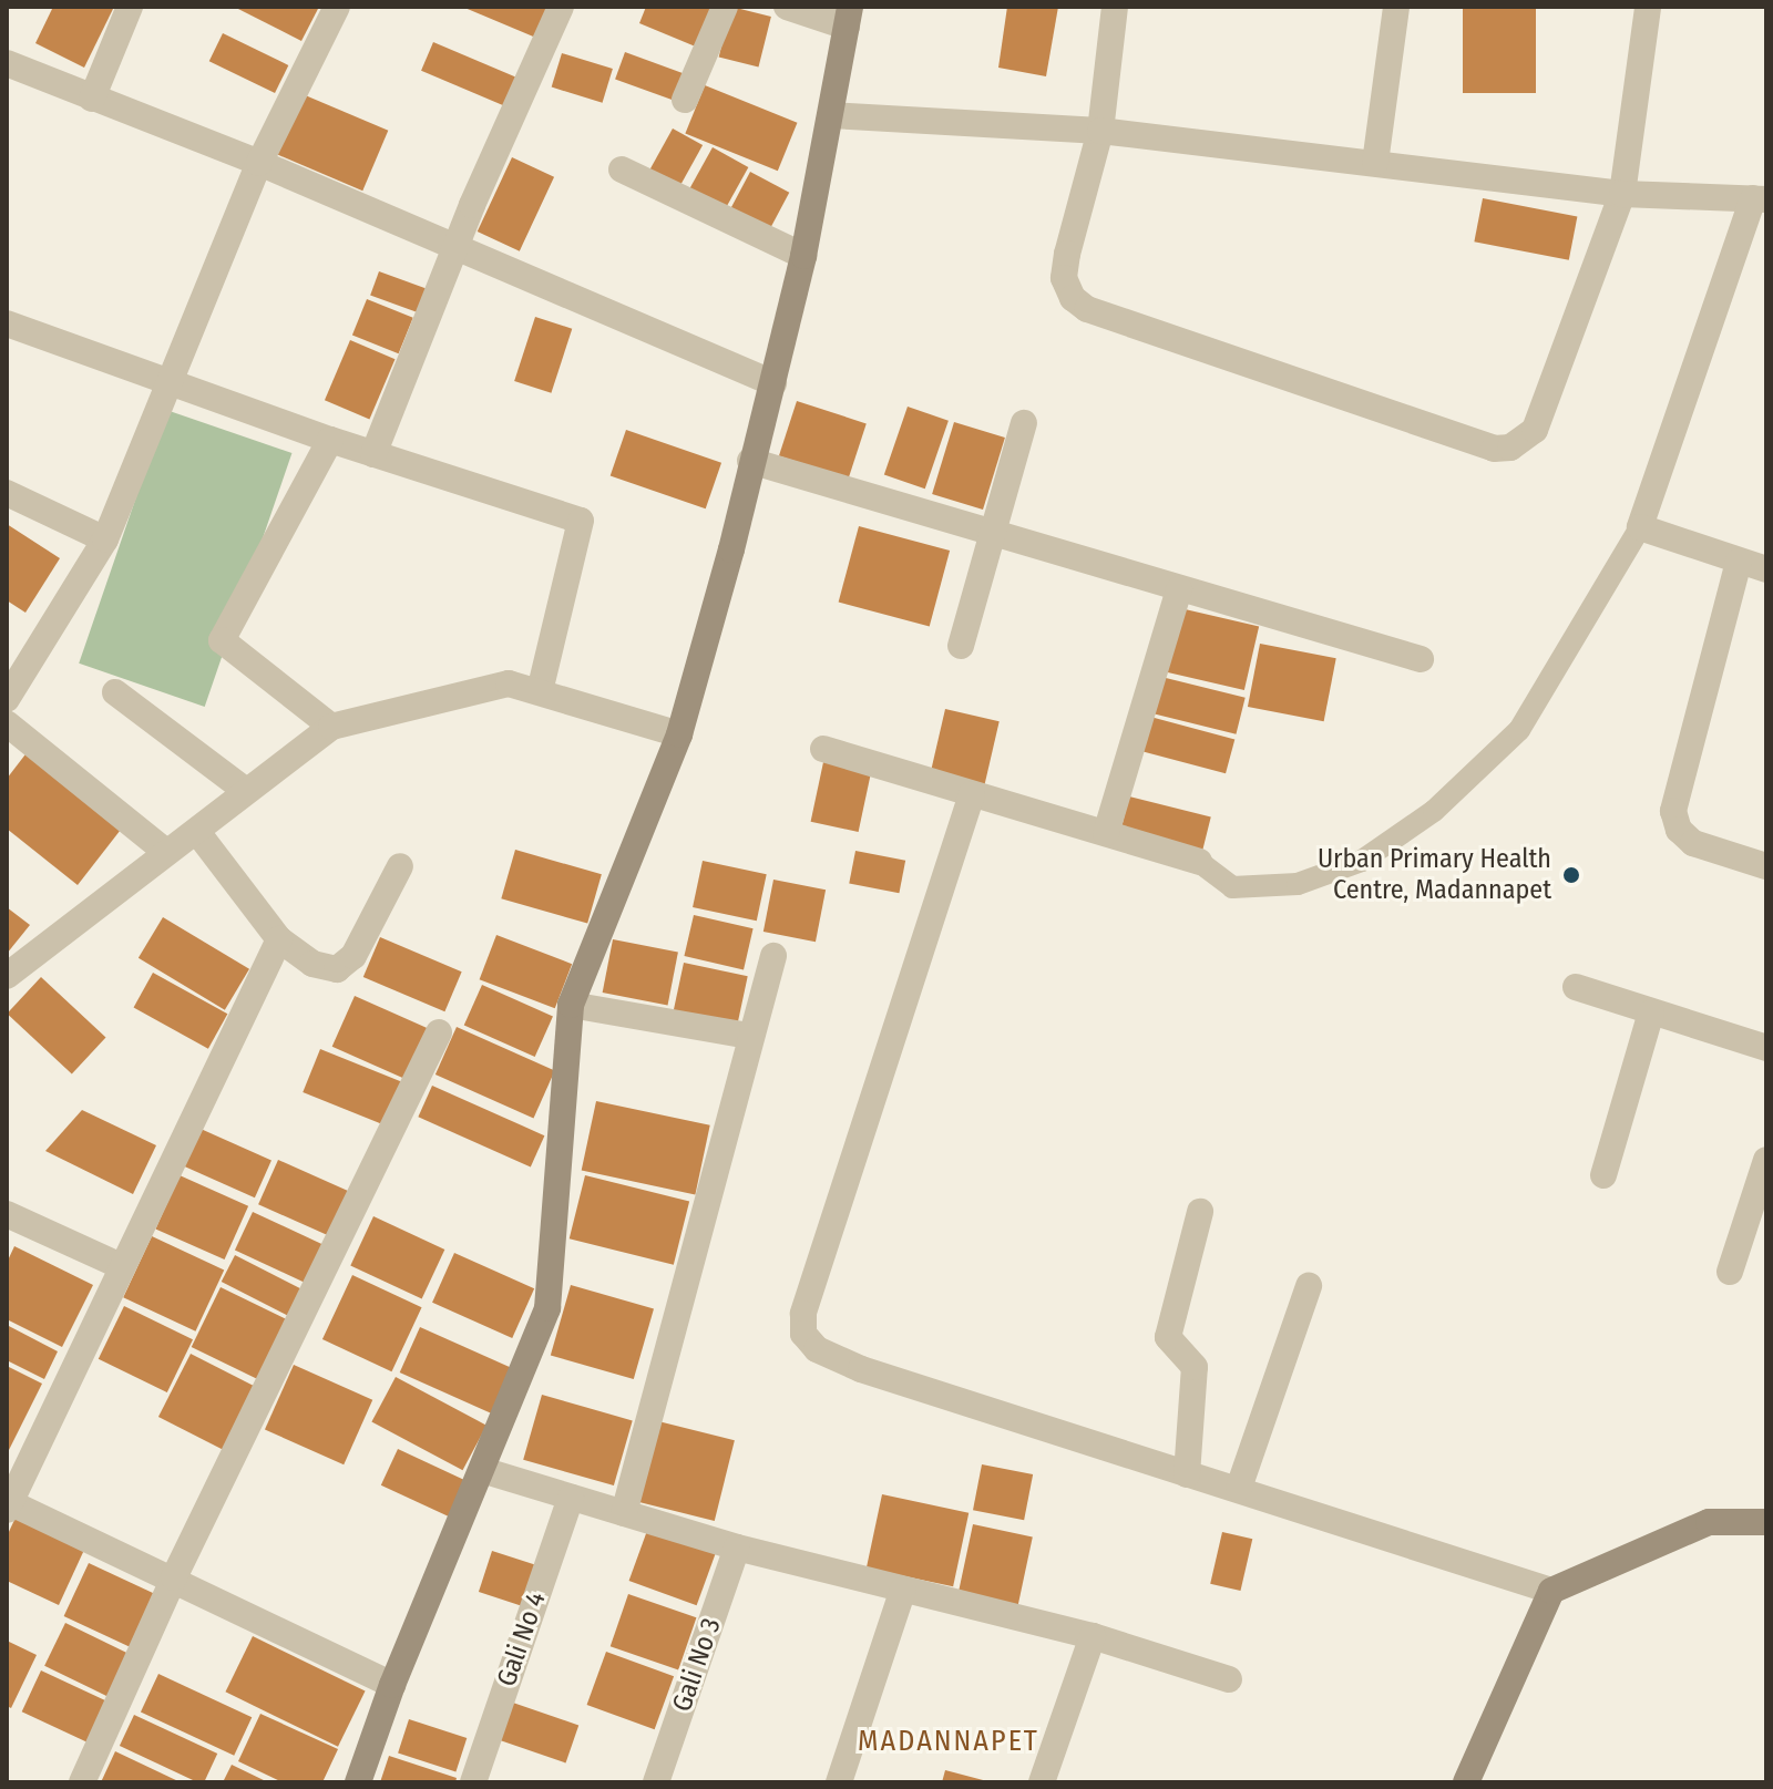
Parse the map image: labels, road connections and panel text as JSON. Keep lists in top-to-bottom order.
{
  "streets": {
    "street": ["Gali No 4", "Gali No 3"]
  },
  "districts": ["MADANNAPET"],
  "places": ["Urban Primary Health Centre, Madannapet"]
}
